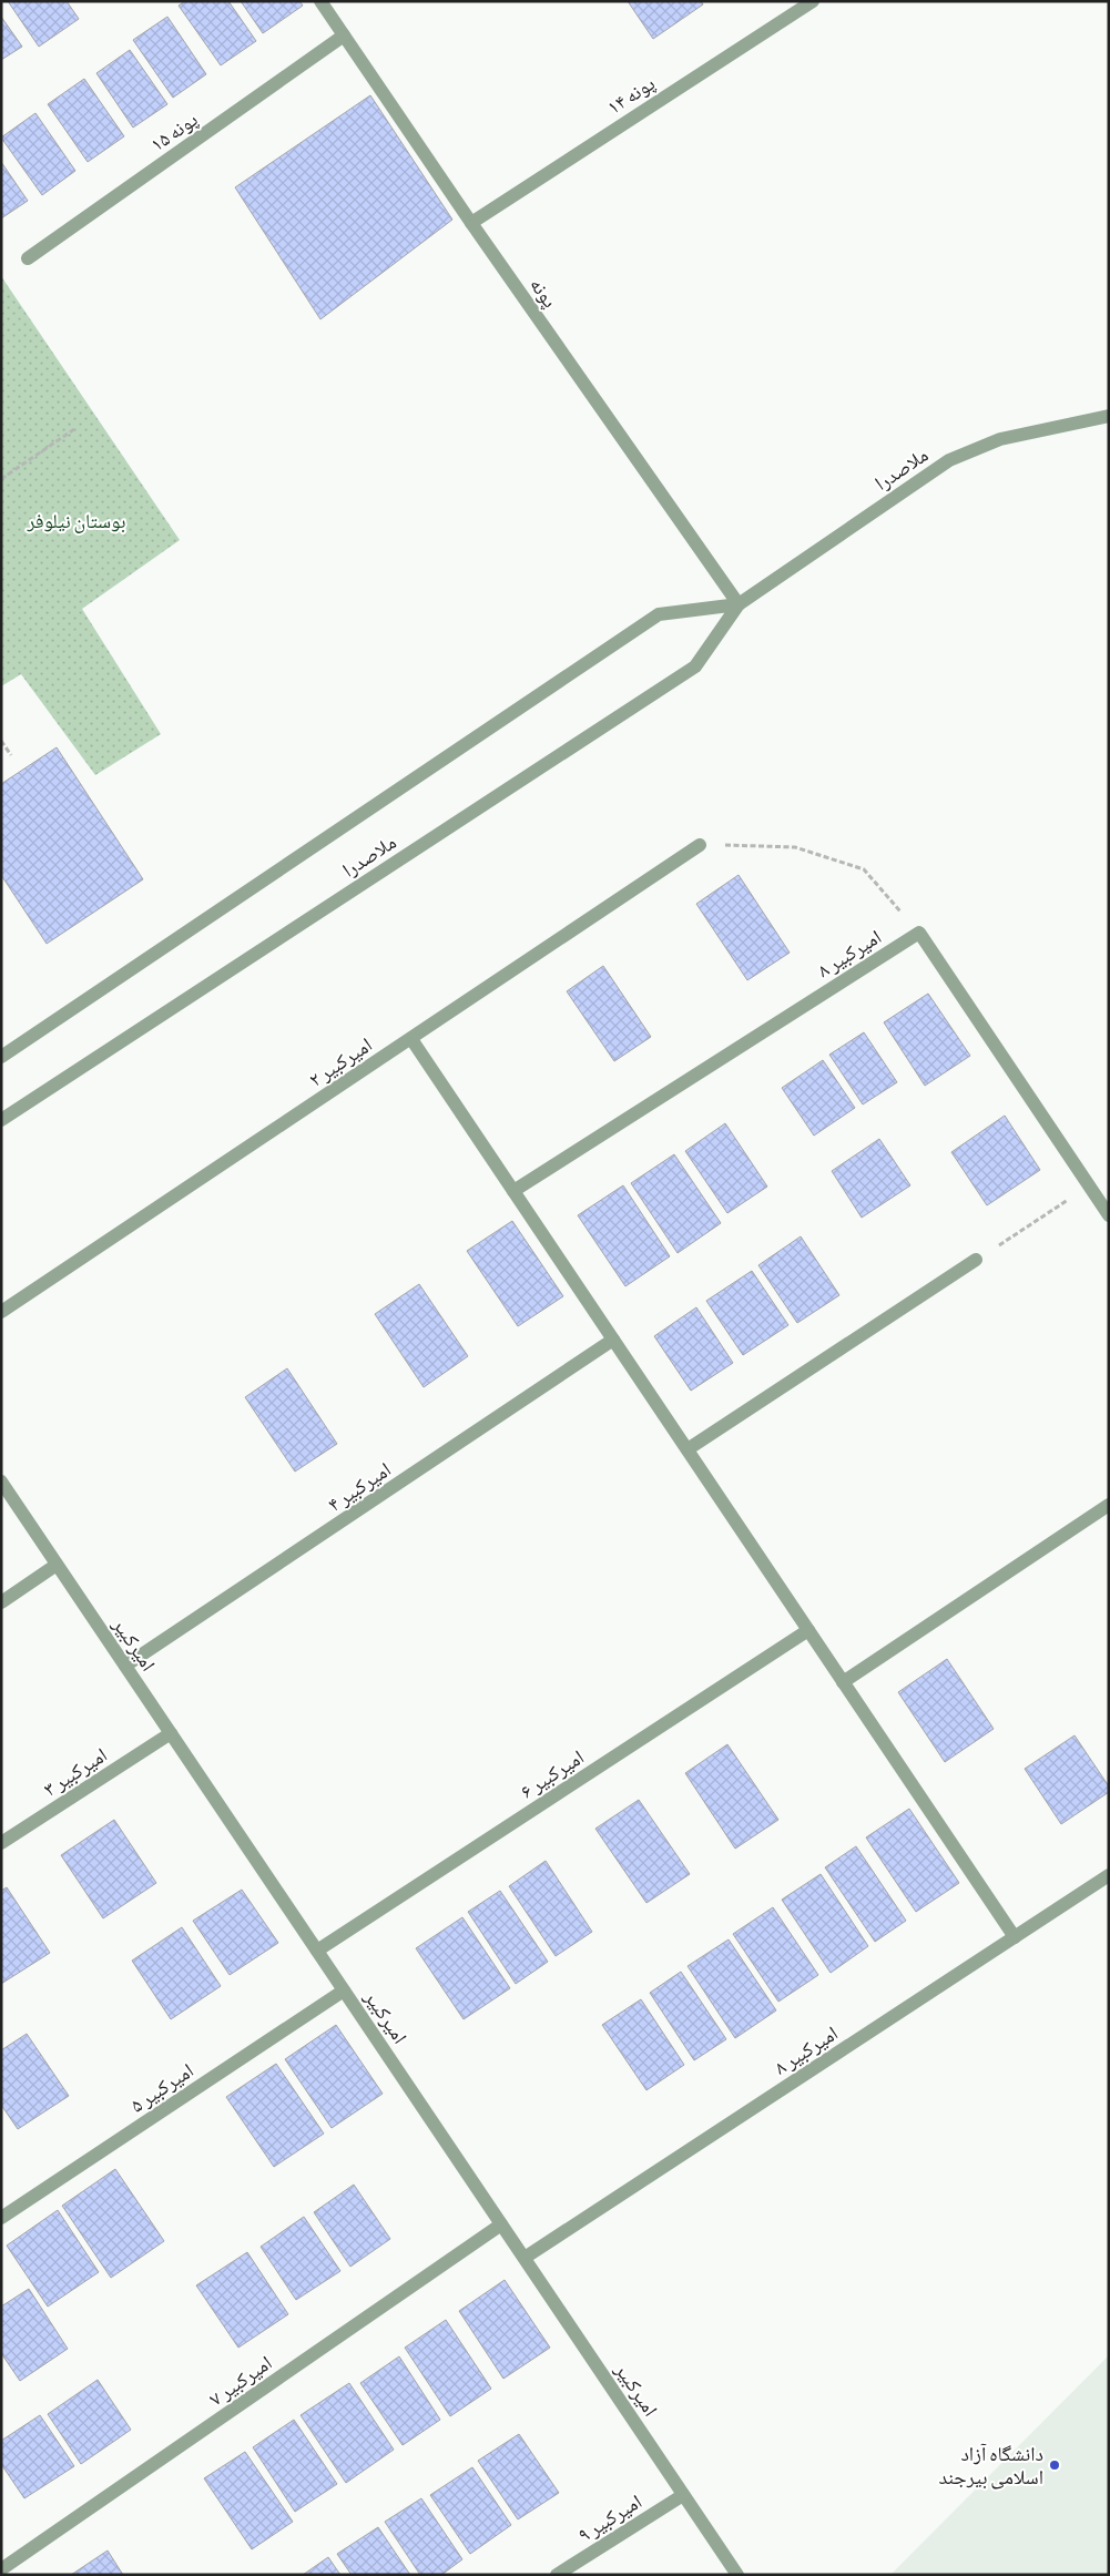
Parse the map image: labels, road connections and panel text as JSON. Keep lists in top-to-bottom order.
{
  "streets": {
    "street": [
      "پونه ۱۴",
      "پونه ۱۵",
      "پونه",
      "ملاصدرا",
      "امیرکبیر ۸",
      "امیرکبیر ۲",
      "امیرکبیر ۴",
      "امیرکبیر",
      "امیرکبیر ۳",
      "امیرکبیر ۶",
      "امیرکبیر ۵",
      "امیرکبیر ۷",
      "امیرکبیر ۹"
    ]
  },
  "crossings": [
    ["پونه ۱۴", "پونه"],
    ["پونه ۱۵", "پونه"],
    ["پونه", "ملاصدرا"],
    ["امیرکبیر ۸", "امیرکبیر"],
    ["امیرکبیر ۴", "امیرکبیر"],
    ["امیرکبیر", "امیرکبیر ۳"],
    ["امیرکبیر", "امیرکبیر ۶"],
    ["امیرکبیر", "امیرکبیر ۵"],
    ["امیرکبیر", "امیرکبیر ۷"],
    ["امیرکبیر", "امیرکبیر ۹"]
  ],
  "parks": ["بوستان نیلوفر"],
  "places": ["دانشگاه آزاد اسلامی بیرجند"]
}
